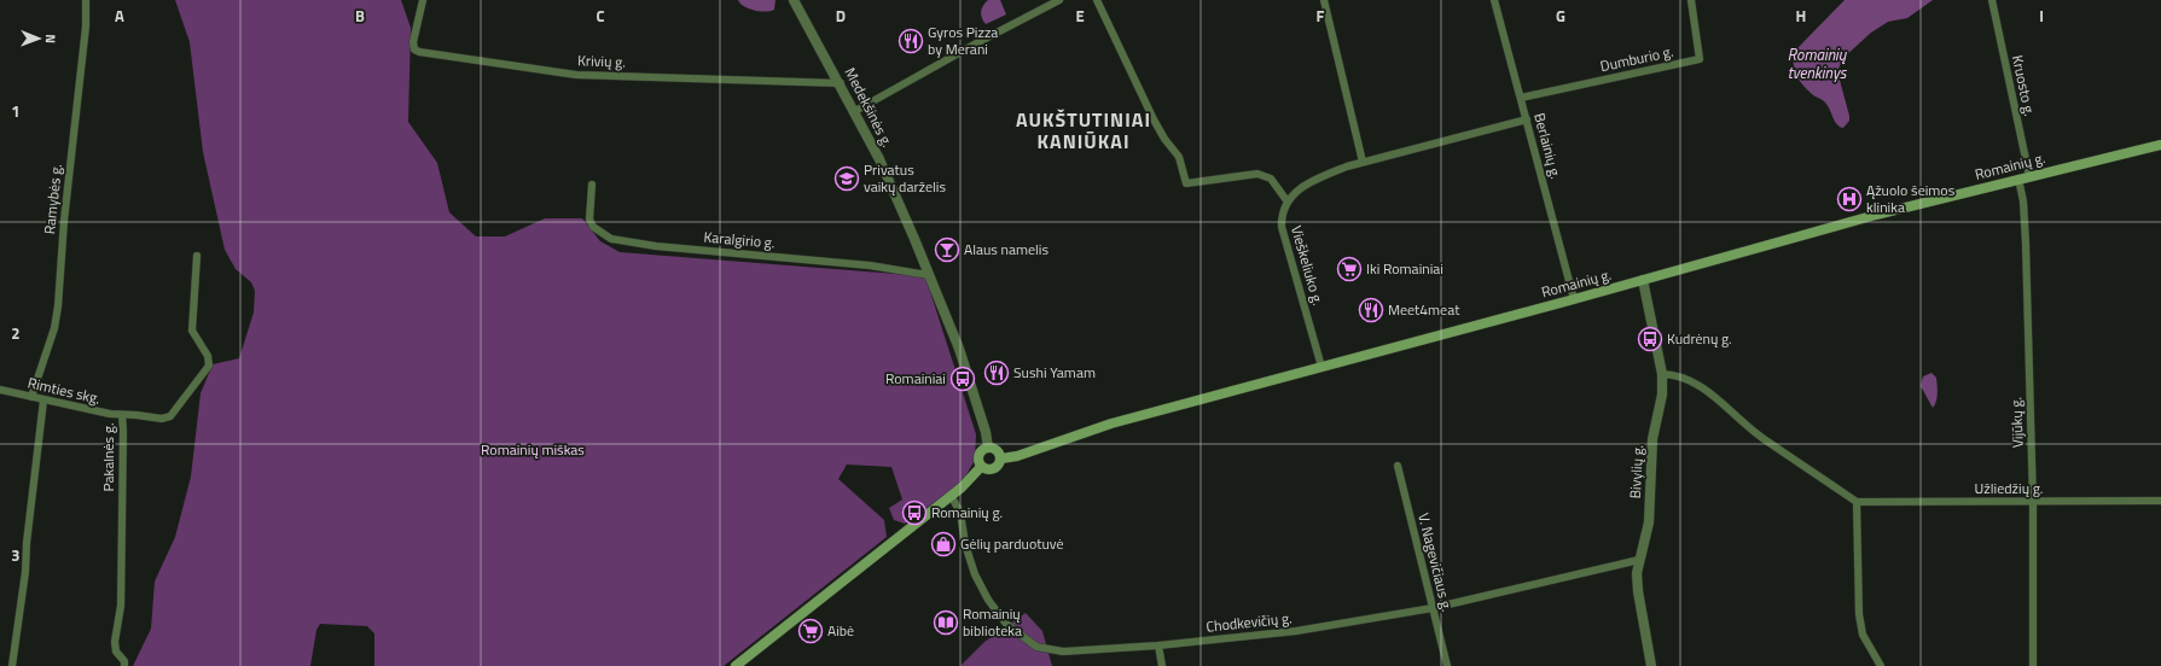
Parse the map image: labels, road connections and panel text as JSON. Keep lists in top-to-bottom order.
{
  "streets": {
    "main road": ["Romainių g."],
    "street": [
      "Dumburio g.",
      "Krivių g.",
      "Kruosto g.",
      "Medekšinės g.",
      "Berlainių g.",
      "Ramybės g.",
      "Karalgirio g.",
      "Vieškeliuko g.",
      "Rimties skg.",
      "Vijūkų g.",
      "Pakalnės g.",
      "Bivylių g.",
      "Užliedžių g.",
      "V. Nagevičiaus g.",
      "Chodkevičių g."
    ]
  },
  "crossings": [
    ["Dumburio g.", "Berlainių g."],
    ["Krivių g.", "Medekšinės g."],
    ["Kruosto g.", "Romainių g."],
    ["Medekšinės g.", "Romainių g."],
    ["Medekšinės g.", "Karalgirio g."],
    ["Berlainių g.", "Romainių g."],
    ["Romainių g.", "Vieškeliuko g."],
    ["Romainių g.", "Vijūkų g."],
    ["Romainių g.", "Bivylių g."],
    ["Ramybės g.", "Rimties skg."],
    ["Rimties skg.", "Pakalnės g."],
    ["Vijūkų g.", "Užliedžių g."],
    ["Bivylių g.", "Chodkevičių g."],
    ["V. Nagevičiaus g.", "Chodkevičių g."]
  ],
  "districts": ["AUKŠTUTINIAI KANIŪKAI"],
  "water": ["Romainių tvenkinys"],
  "parks": ["Romainių miškas"],
  "places": {
    "restaurant": ["Gyros Pizza by Merani", "Meet4meat", "Sushi Yamam"],
    "school or university": ["Privatus vaikų darželis"],
    "hospital": ["Ąžuolo šeimos klinika"],
    "bar": ["Alaus namelis"],
    "supermarket": ["Iki Romainiai", "Aibė"],
    "bus stop": ["Kudrėnų g.", "Romainiai", "Romainių g."],
    "shop": ["Gėlių parduotuvė"],
    "library": ["Romainių biblioteka"]
  },
  "north": "right",
  "grid": {
    "columns": [
      "A",
      "B",
      "C",
      "D",
      "E",
      "F",
      "G",
      "H",
      "I"
    ],
    "rows": ["1", "2", "3"]
  }
}
